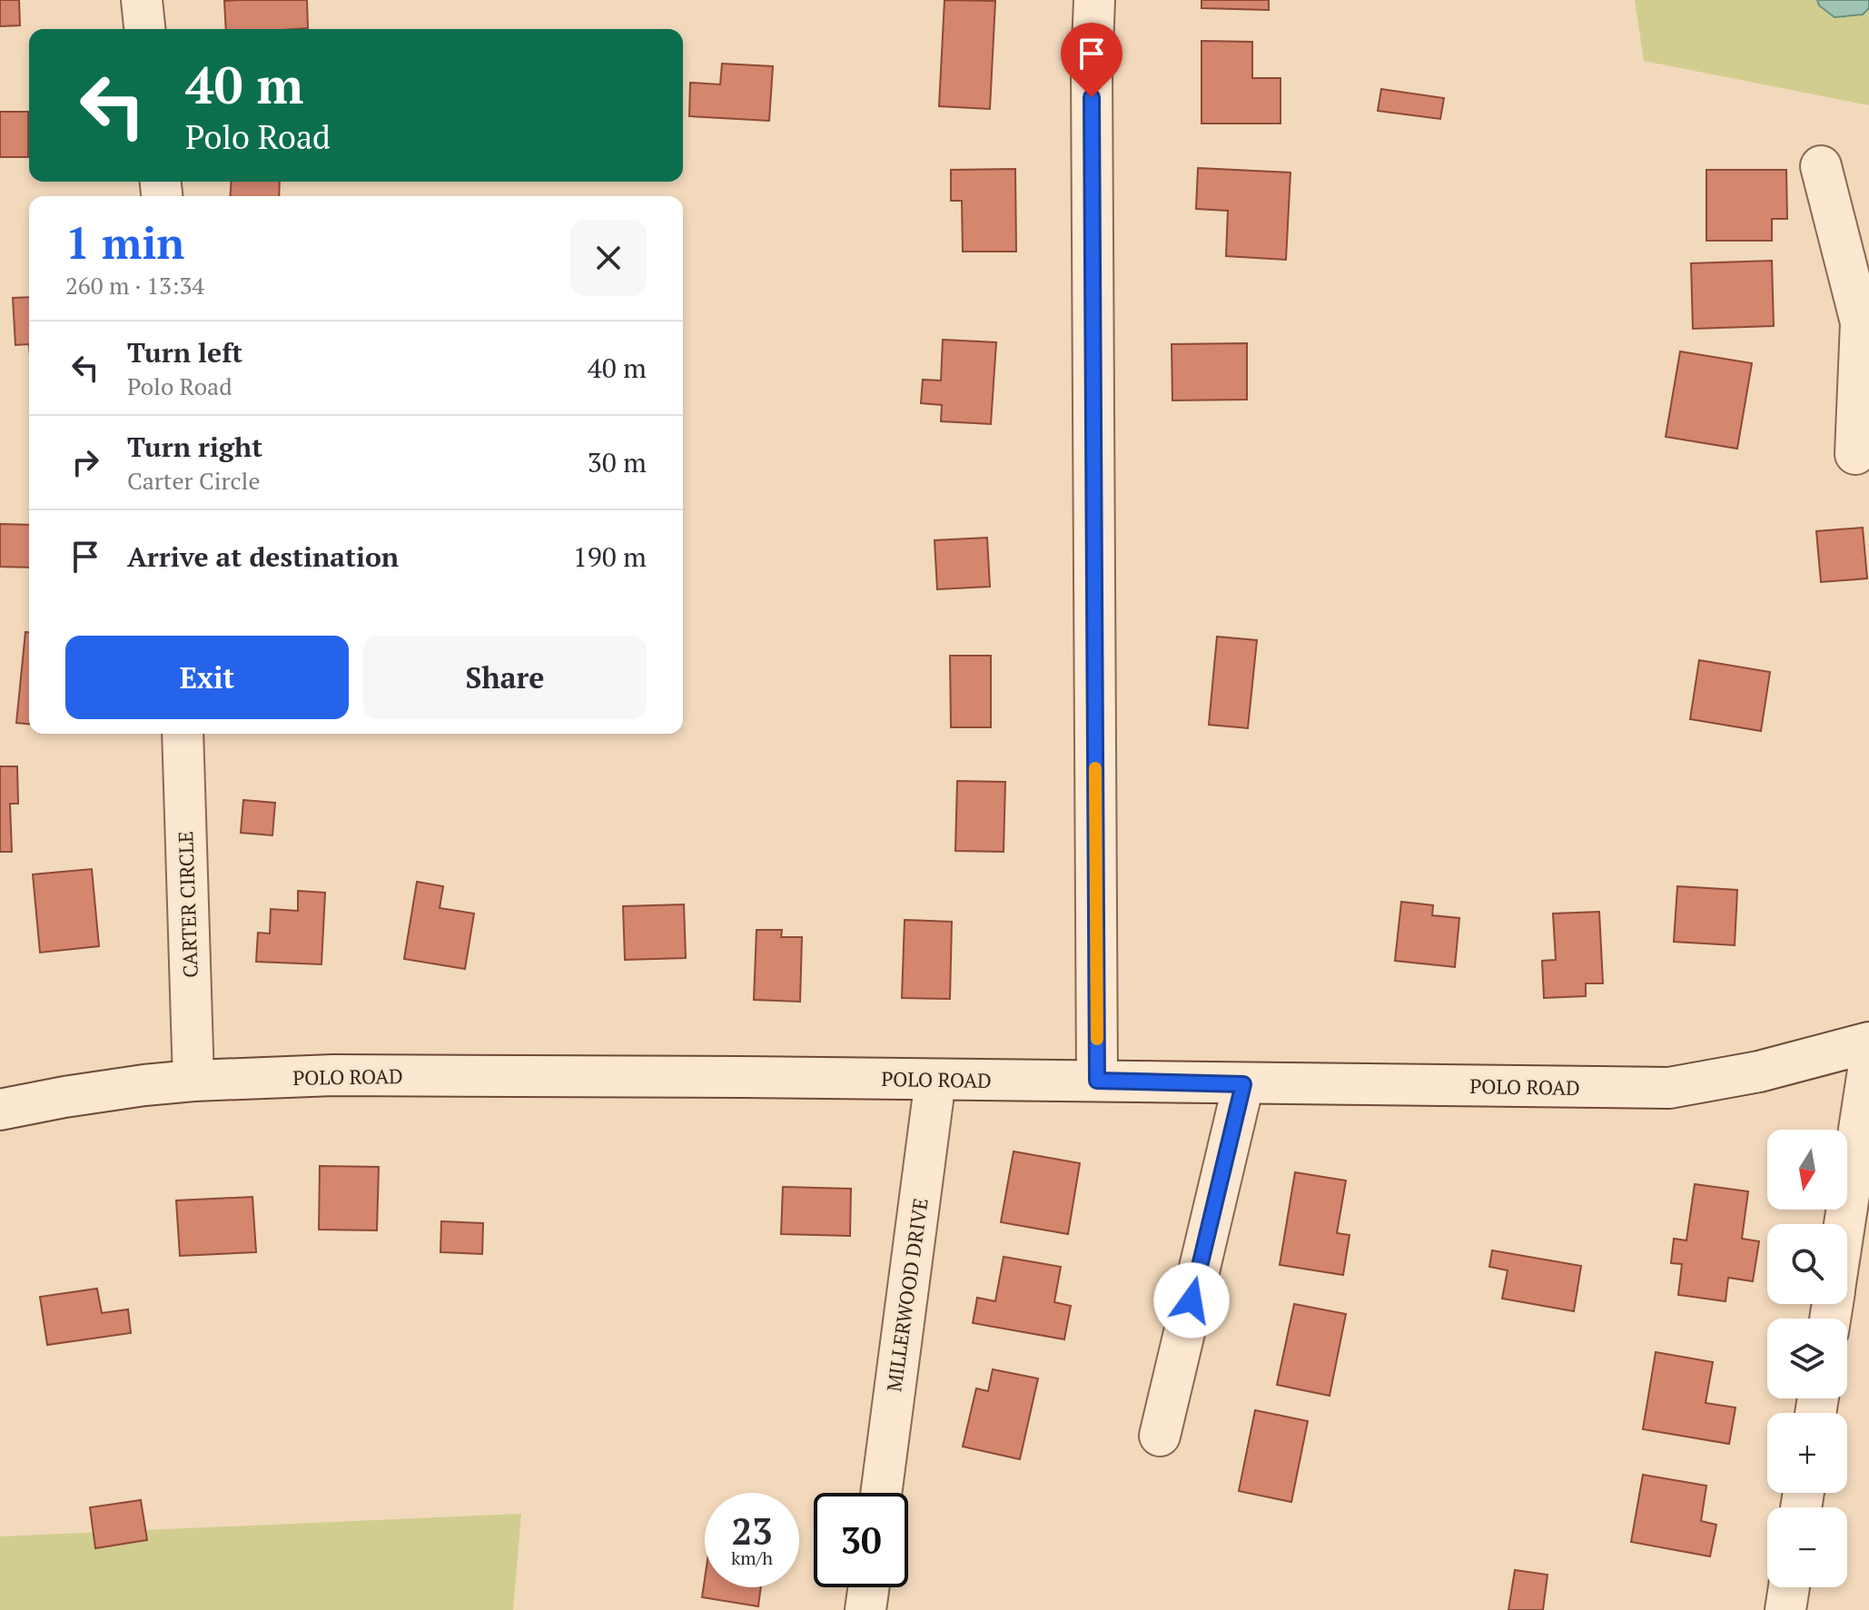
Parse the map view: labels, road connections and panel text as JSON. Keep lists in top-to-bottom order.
{
  "streets": {
    "street": ["CARTER CIRCLE", "POLO ROAD", "MILLERWOOD DRIVE"]
  },
  "crossings": [
    ["CARTER CIRCLE", "POLO ROAD"],
    ["POLO ROAD", "MILLERWOOD DRIVE"]
  ],
  "north": "bottom",
  "page": {
    "turn": ["40 m", "Polo Road"],
    "heading": ["1 min", "260 m · 13:34"],
    "list": [
      {
        "name": "Turn left",
        "note": "Polo Road",
        "value": "40 m"
      },
      {
        "name": "Turn right",
        "note": "Carter Circle",
        "value": "30 m"
      },
      {
        "name": "Arrive at destination",
        "value": "190 m"
      }
    ],
    "buttons": ["Exit", "Share"],
    "map_buttons": ["+", "−"],
    "speed": "23 km/h",
    "limit": "30"
  }
}
